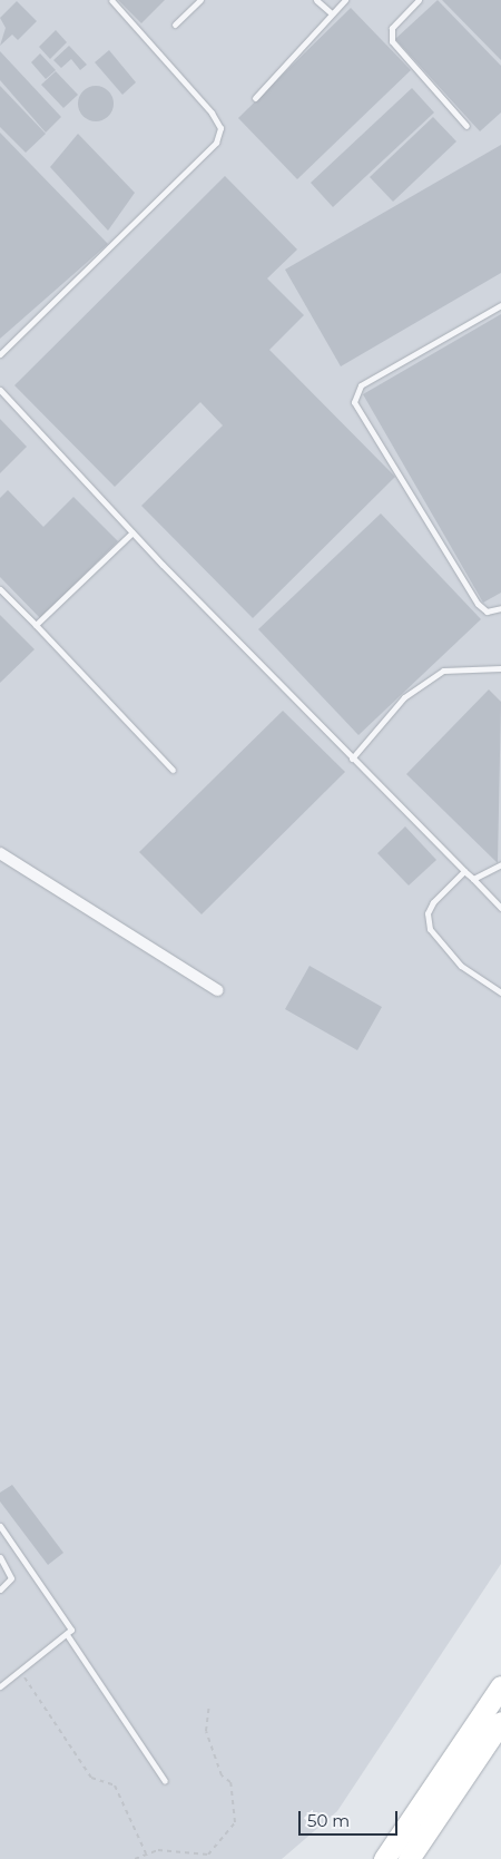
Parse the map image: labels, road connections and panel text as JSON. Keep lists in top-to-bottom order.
{
  "scale_bar": "50 m"
}
